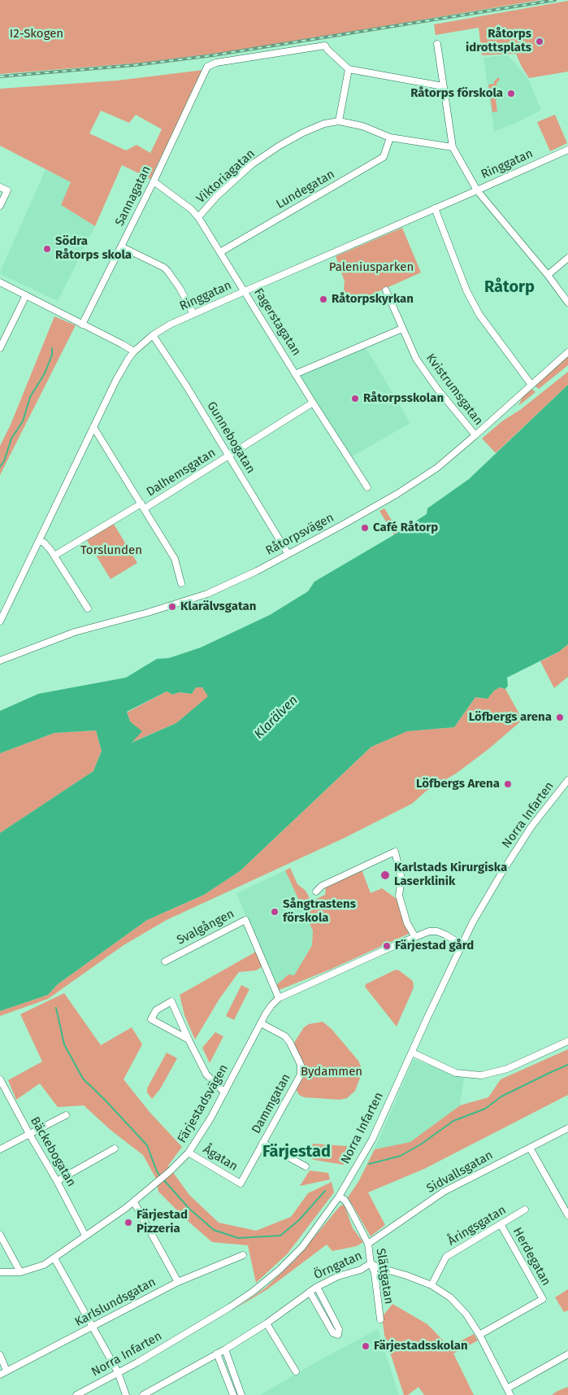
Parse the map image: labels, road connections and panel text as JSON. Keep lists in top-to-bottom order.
{
  "streets": {
    "street": [
      "Ringgatan",
      "Viktoriagatan",
      "Lundegatan",
      "Sannagatan",
      "Fagerstagatan",
      "Kvistrumsgatan",
      "Gunnebogatan",
      "Dalhemsgatan",
      "Råtorpsvägen",
      "Norra Infarten",
      "Svalgången",
      "Färjestadsvägen",
      "Dammgatan",
      "Bäckebogatan",
      "Ågatan",
      "Sidvallsgatan",
      "Åringsgatan",
      "Herdegatan",
      "Örngatan",
      "Slättgatan",
      "Karlslundsgatan"
    ]
  },
  "crossings": [
    ["Ringgatan", "Fagerstagatan"],
    ["Ringgatan", "Gunnebogatan"],
    ["Viktoriagatan", "Lundegatan"],
    ["Viktoriagatan", "Fagerstagatan"],
    ["Lundegatan", "Fagerstagatan"],
    ["Sannagatan", "Fagerstagatan"],
    ["Fagerstagatan", "Dalhemsgatan"],
    ["Kvistrumsgatan", "Råtorpsvägen"],
    ["Gunnebogatan", "Dalhemsgatan"],
    ["Gunnebogatan", "Råtorpsvägen"],
    ["Norra Infarten", "Färjestadsvägen"],
    ["Norra Infarten", "Slättgatan"],
    ["Svalgången", "Färjestadsvägen"],
    ["Färjestadsvägen", "Dammgatan"],
    ["Färjestadsvägen", "Bäckebogatan"],
    ["Färjestadsvägen", "Ågatan"],
    ["Dammgatan", "Ågatan"],
    ["Sidvallsgatan", "Slättgatan"],
    ["Åringsgatan", "Herdegatan"],
    ["Åringsgatan", "Örngatan"],
    ["Herdegatan", "Örngatan"],
    ["Örngatan", "Slättgatan"]
  ],
  "districts": ["Råtorp", "Färjestad"],
  "water": ["Klarälven"],
  "parks": [
    "I2-Skogen",
    "Paleniusparken",
    "Torslunden",
    "Bydammen"
  ],
  "places": [
    "Råtorps idrottsplats",
    "Råtorps förskola",
    "Södra Råtorps skola",
    "Råtorpskyrkan",
    "Råtorpsskolan",
    "Café Råtorp",
    "Klarälvsgatan",
    "Löfbergs arena",
    "Löfbergs Arena",
    "Karlstads Kirurgiska Laserklinik",
    "Sångtrastens förskola",
    "Färjestad gård",
    "Färjestad Pizzeria",
    "Färjestadsskolan"
  ]
}
